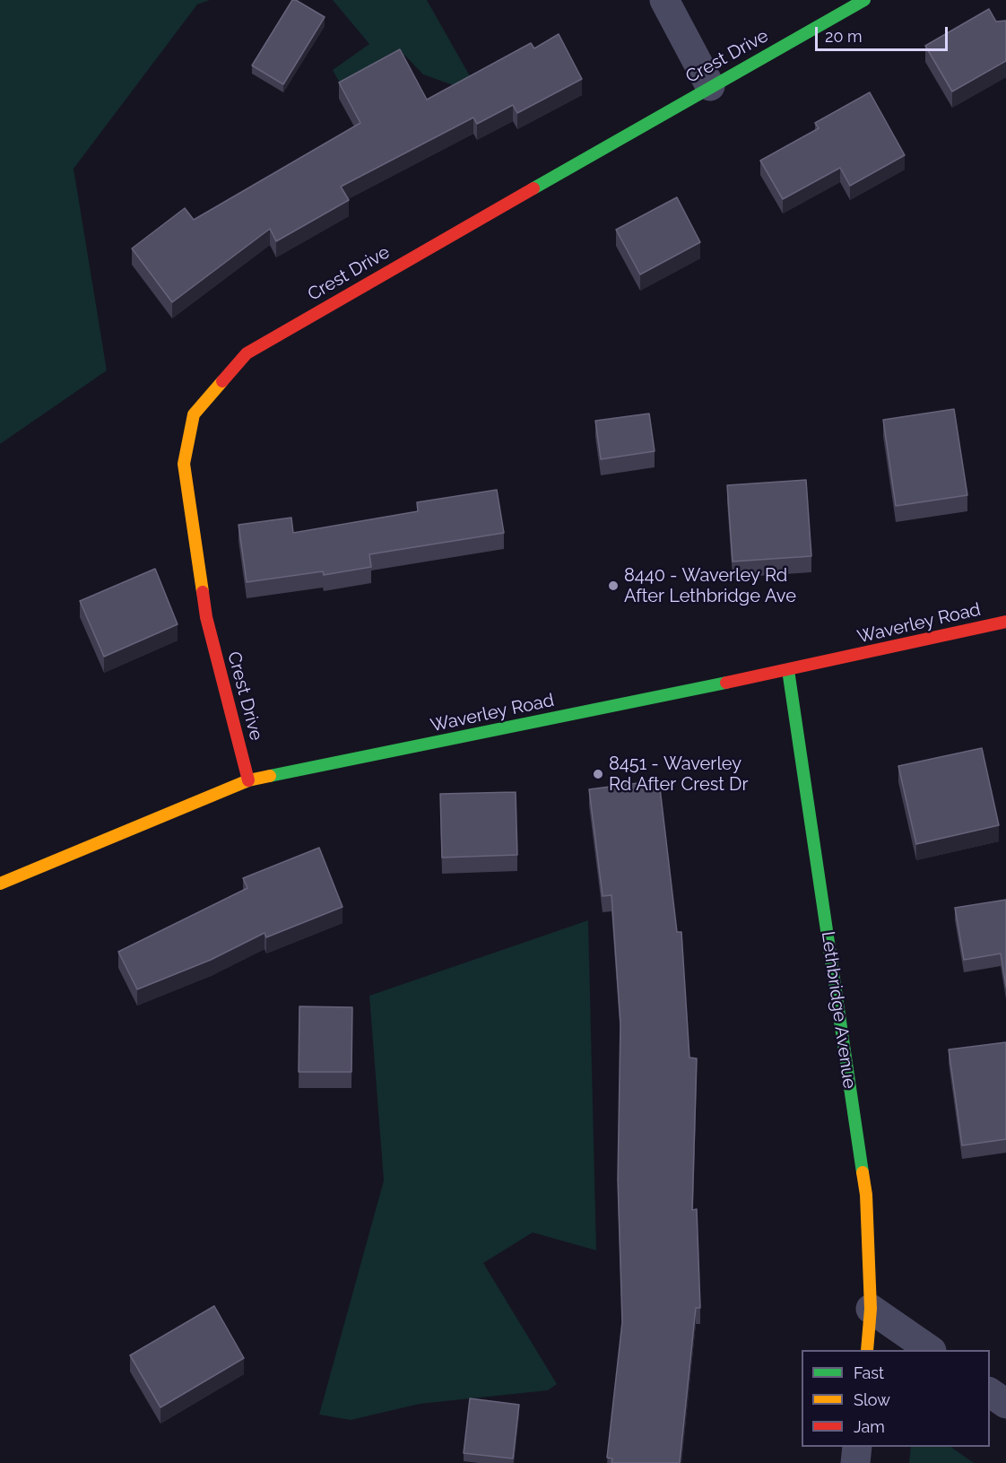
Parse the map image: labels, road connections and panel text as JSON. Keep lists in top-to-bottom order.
{
  "streets": {
    "street": ["Crest Drive", "Waverley Road", "Lethbridge Avenue"]
  },
  "crossings": [
    ["Crest Drive", "Waverley Road"],
    ["Waverley Road", "Lethbridge Avenue"]
  ],
  "places": ["8440 - Waverley Rd After Lethbridge Ave", "8451 - Waverley Rd After Crest Dr"],
  "legend": ["Fast", "Slow", "Jam"],
  "scale_bar": "20 m"
}
